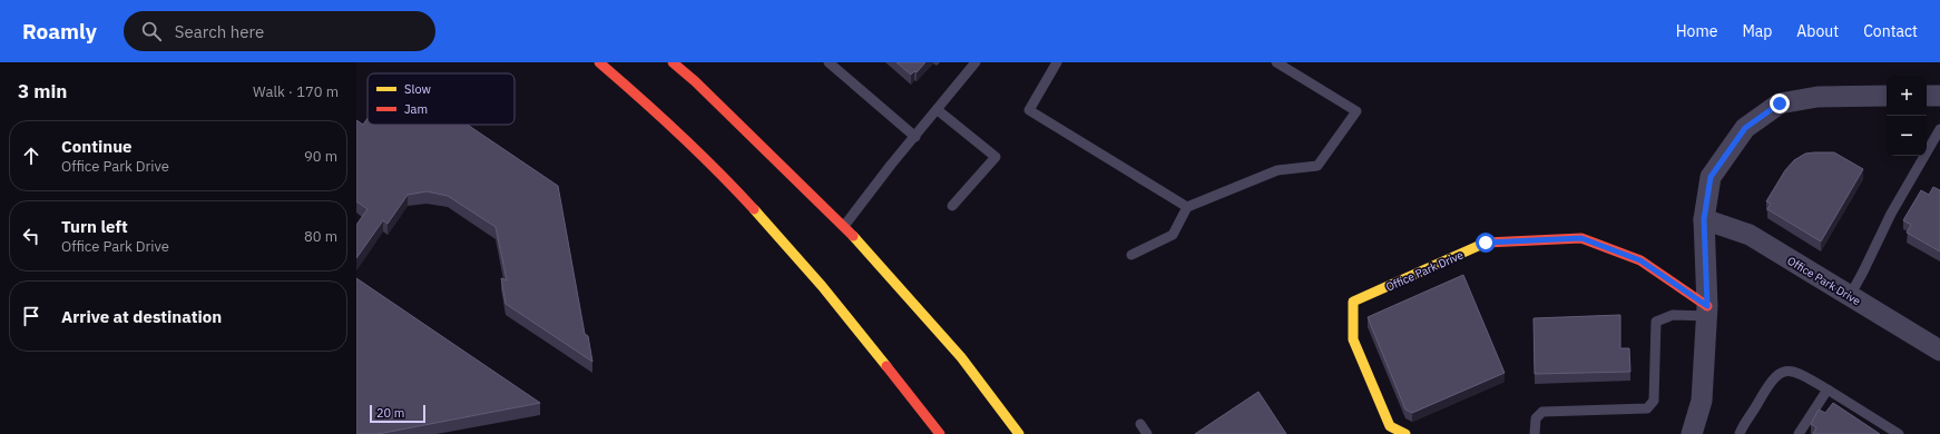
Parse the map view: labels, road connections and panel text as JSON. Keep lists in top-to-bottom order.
{
  "streets": {
    "main road": ["Office Park Drive"]
  },
  "legend": ["Slow", "Jam"],
  "scale_bar": "20 m",
  "page": {
    "header": "Roamly",
    "search": "Search here",
    "nav": [
      "Home",
      "Map",
      "About",
      "Contact"
    ],
    "heading": ["3 min", "Walk · 170 m"],
    "map_buttons": ["+", "−"],
    "list": [
      ["Continue", "Office Park Drive", "90 m"],
      ["Turn left", "Office Park Drive", "80 m"],
      "Arrive at destination"
    ],
    "scale": "20 m"
  }
}
